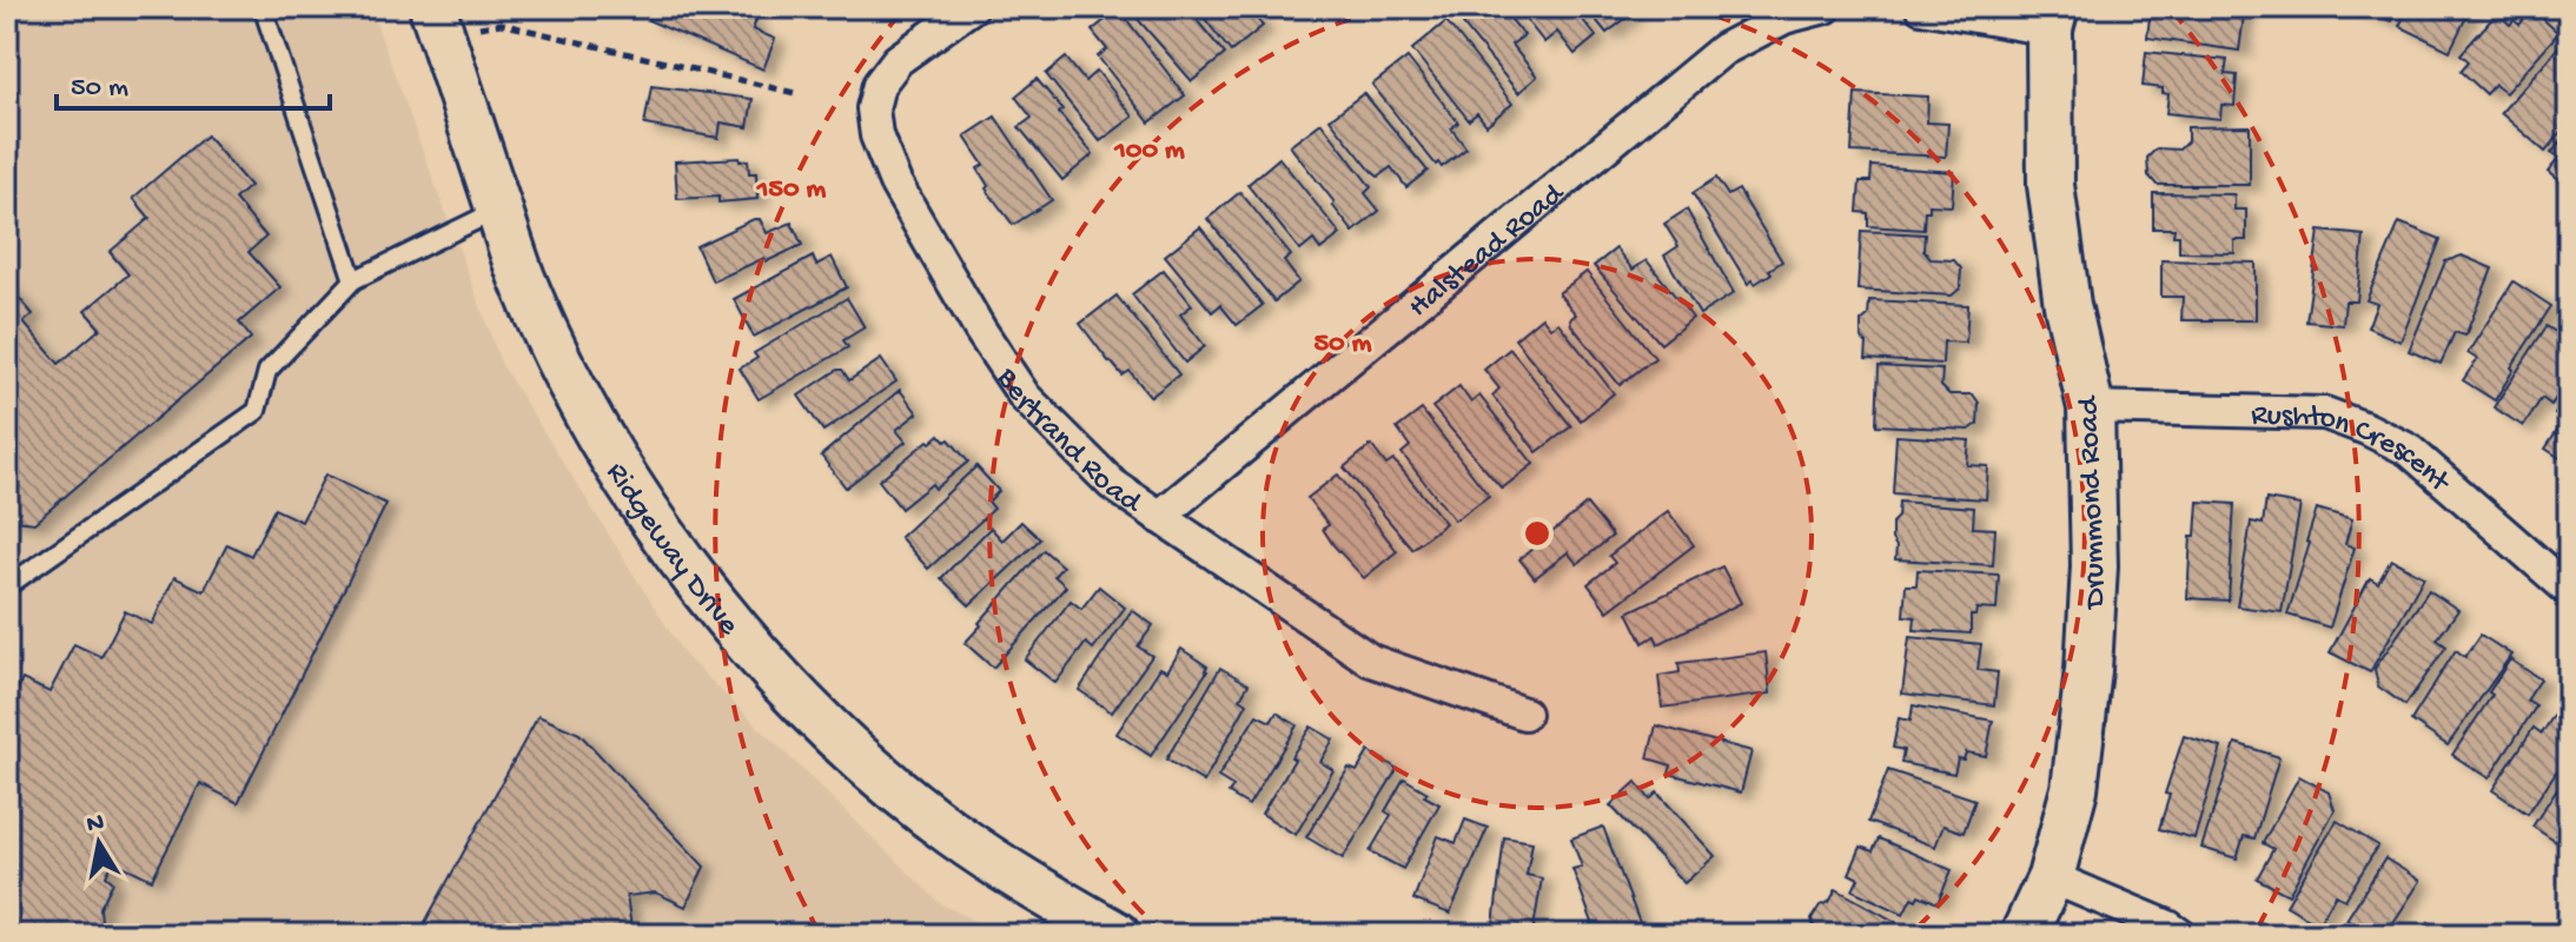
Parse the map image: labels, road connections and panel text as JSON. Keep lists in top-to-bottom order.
{
  "streets": {
    "street": [
      "Halstead Road",
      "Bertrand Road",
      "Rushton Crescent",
      "Drummond Road",
      "Ridgeway Drive"
    ]
  },
  "crossings": [
    ["Halstead Road", "Bertrand Road"],
    ["Rushton Crescent", "Drummond Road"]
  ],
  "scale_bar": "50 m",
  "north": "top",
  "rings": ["100 m", "150 m", "50 m"]
}
